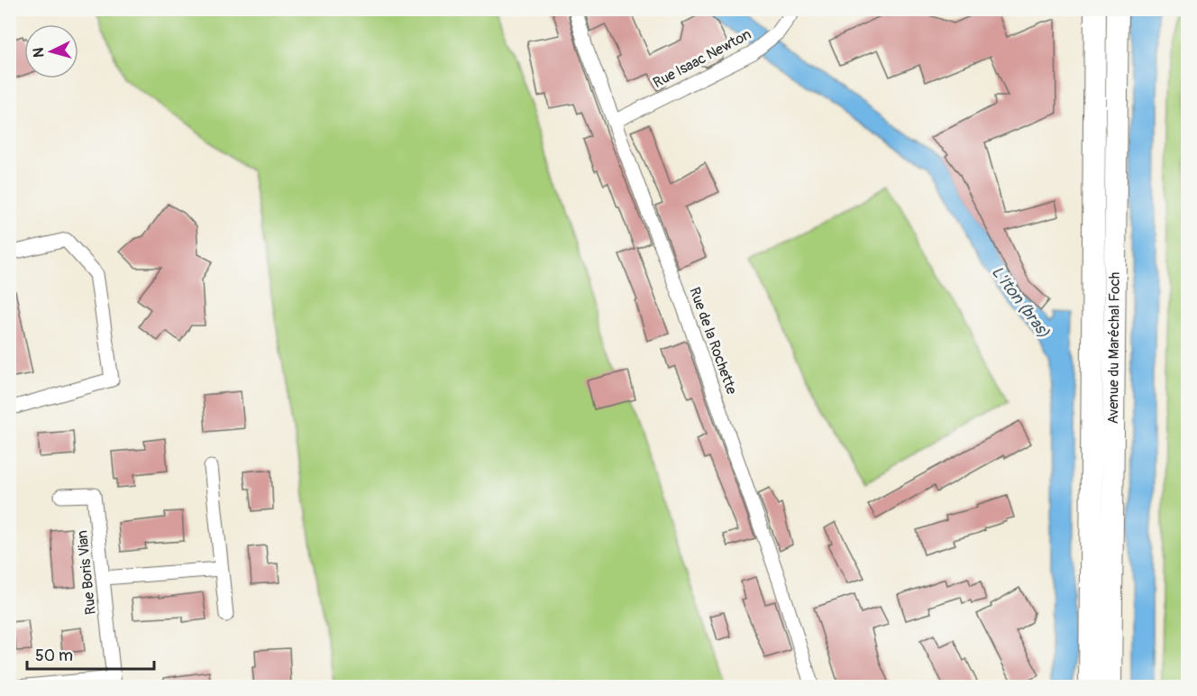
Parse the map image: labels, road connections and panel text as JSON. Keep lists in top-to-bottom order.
{
  "streets": {
    "main road": ["Avenue du Maréchal Foch"],
    "street": ["Rue Isaac Newton", "Rue de la Rochette", "Rue Boris Vian"]
  },
  "crossings": [
    ["Rue Isaac Newton", "Rue de la Rochette"]
  ],
  "water": ["L'Iton (bras)"],
  "scale_bar": "50 m",
  "north": "left"
}
